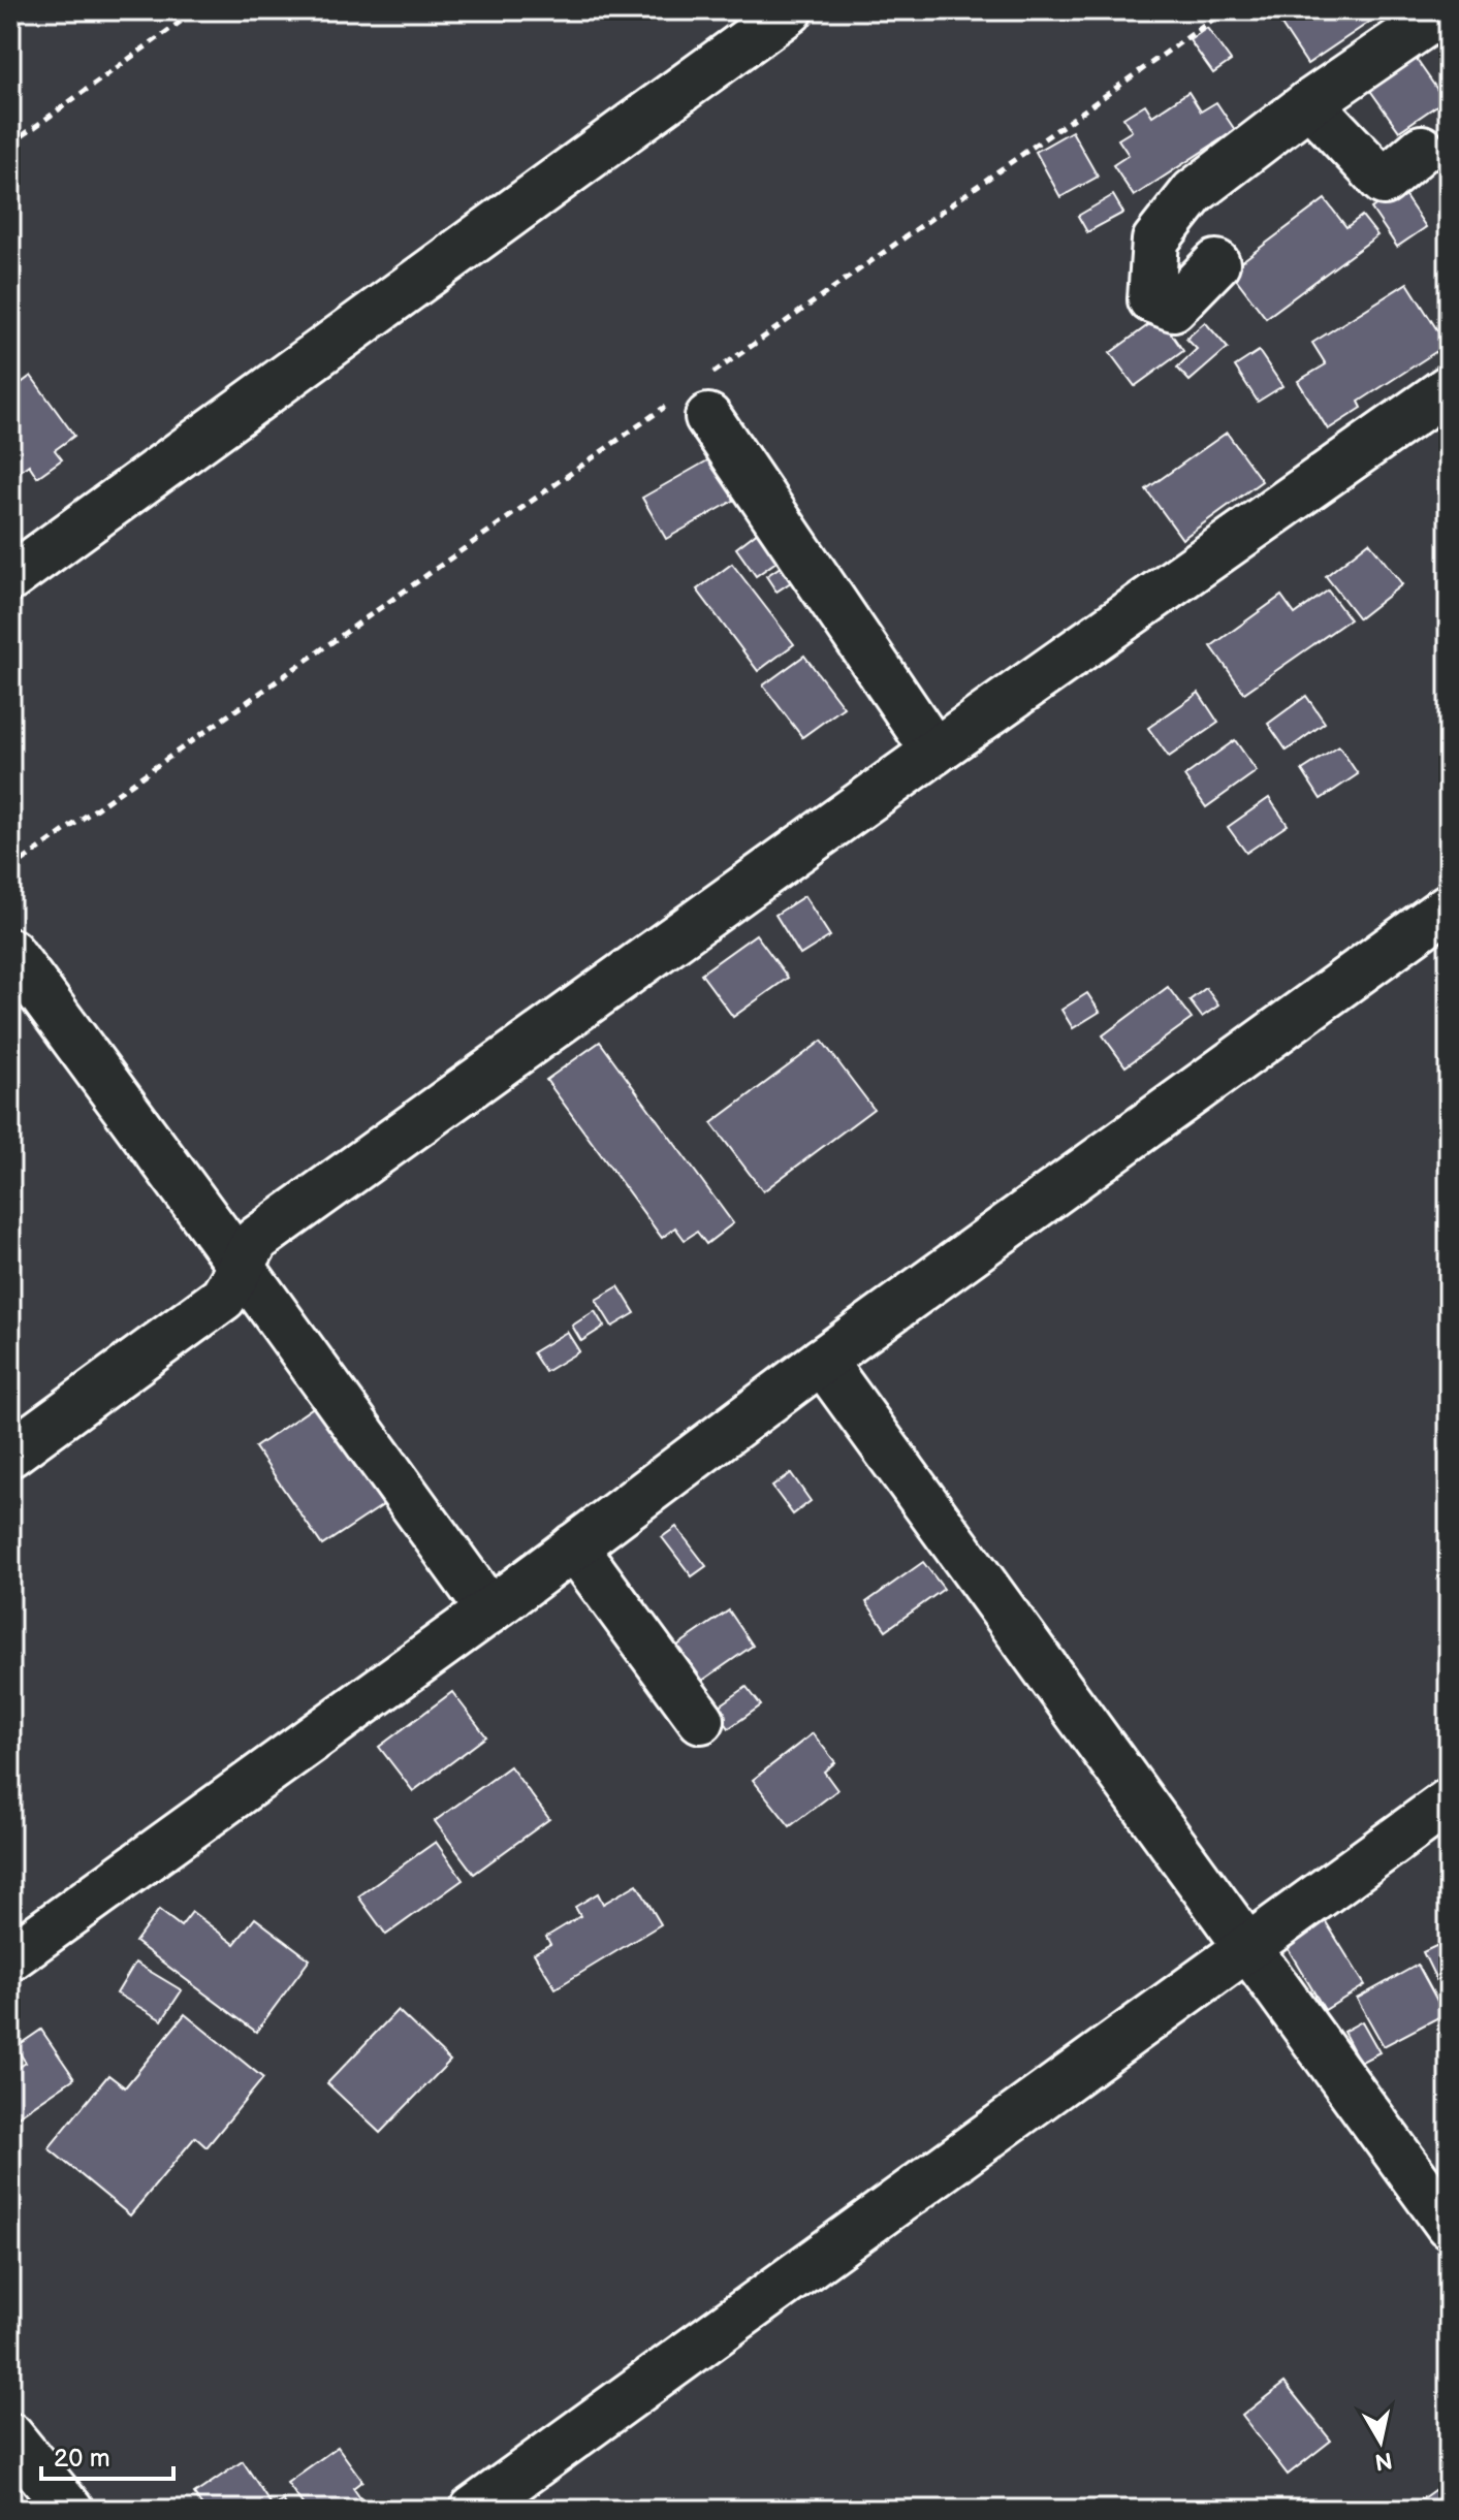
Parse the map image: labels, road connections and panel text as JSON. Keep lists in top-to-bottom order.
{
  "scale_bar": "20 m",
  "north": "bottom"
}
